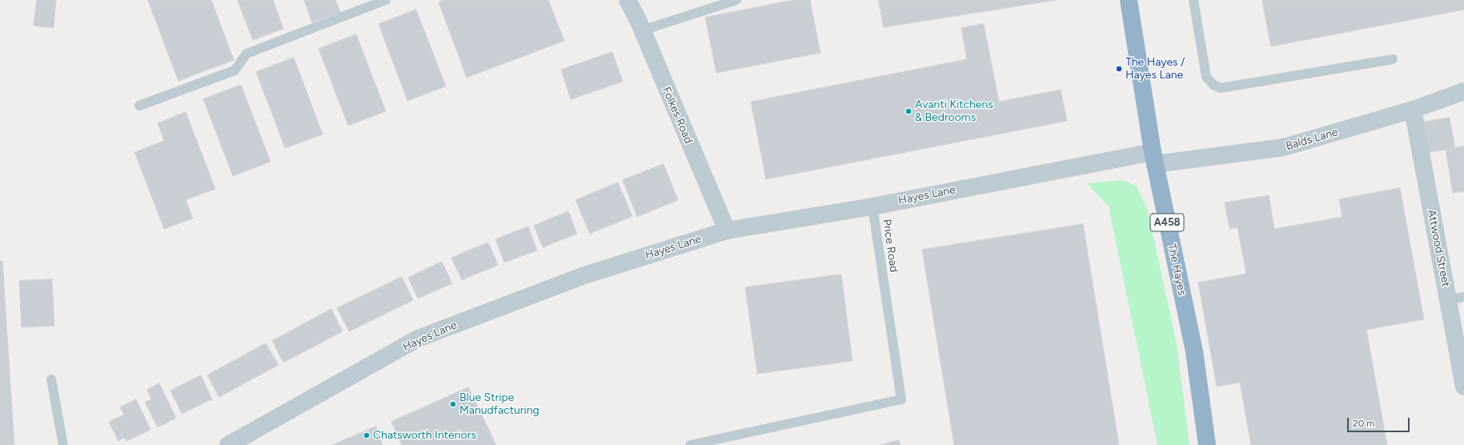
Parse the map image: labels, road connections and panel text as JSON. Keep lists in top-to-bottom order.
{
  "streets": {
    "highway": ["A458", "The Hayes"],
    "street": [
      "Folkes Road",
      "Balds Lane",
      "Hayes Lane",
      "Attwood Street"
    ],
    "lane": ["Price Road"]
  },
  "crossings": [
    ["Folkes Road", "Hayes Lane"],
    ["Balds Lane", "Hayes Lane"],
    ["Balds Lane", "Attwood Street"],
    ["Balds Lane", "The Hayes"],
    ["Hayes Lane", "Price Road"],
    ["Hayes Lane", "The Hayes"]
  ],
  "places": [
    "The Hayes / Hayes Lane",
    "Avanti Kitchens & Bedrooms",
    "Blue Stripe Manudfacturing",
    "Chatsworth Interiors"
  ],
  "scale_bar": "20 m"
}
